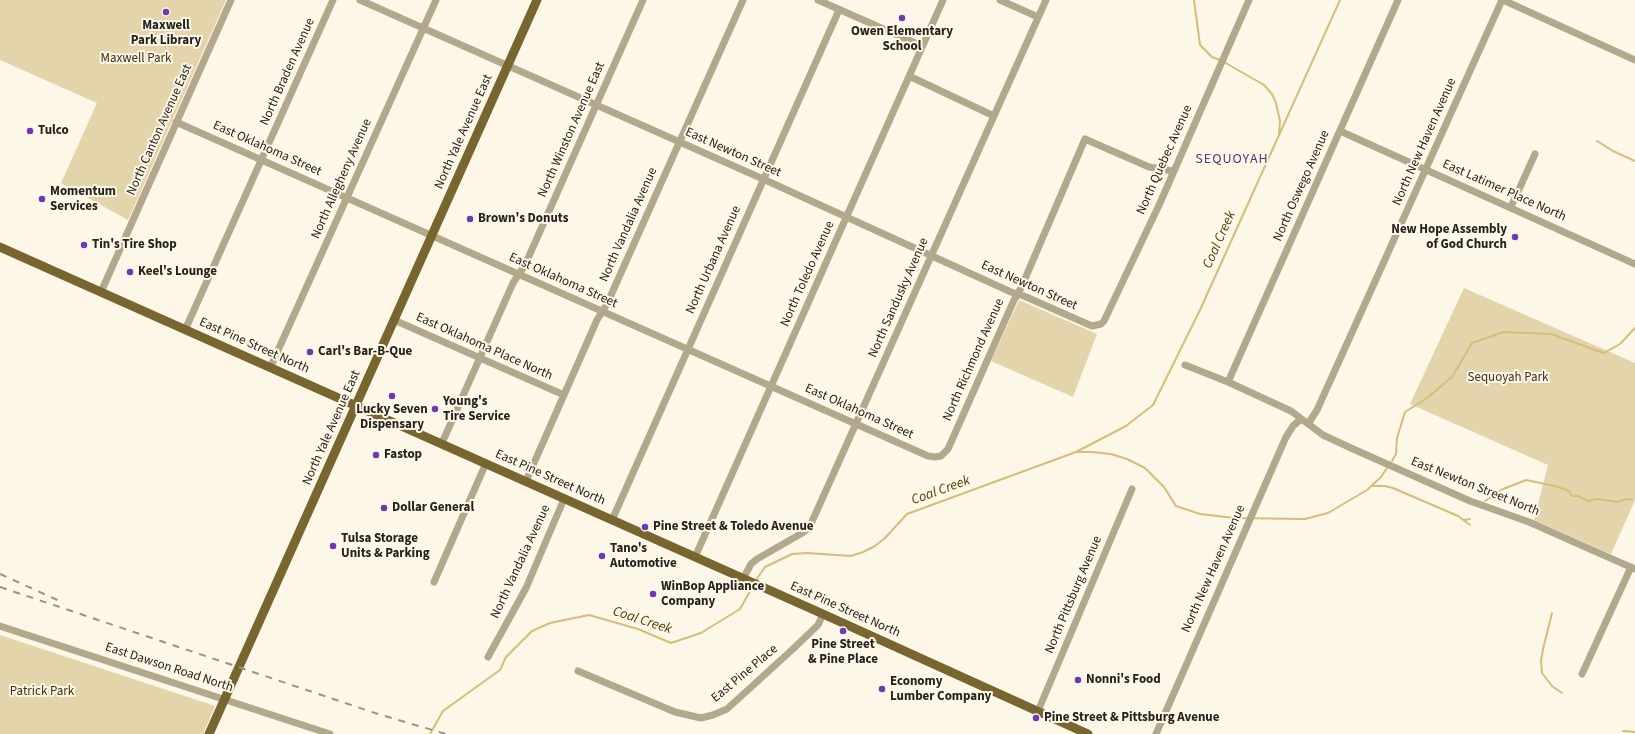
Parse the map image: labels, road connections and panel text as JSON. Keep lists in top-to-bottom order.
{
  "streets": {
    "main road": ["North Yale Avenue East", "East Pine Street North"],
    "street": [
      "North Braden Avenue",
      "North Canton Avenue East",
      "North Winston Avenue East",
      "North New Haven Avenue",
      "East Oklahoma Street",
      "East Newton Street",
      "North Quebec Avenue",
      "North Allegheny Avenue",
      "North Oswego Avenue",
      "East Latimer Place North",
      "North Vandalia Avenue",
      "North Urbana Avenue",
      "North Toledo Avenue",
      "North Sandusky Avenue",
      "East Oklahoma Place North",
      "North Richmond Avenue",
      "East Newton Street North",
      "North Pittsburg Avenue",
      "East Dawson Road North",
      "East Pine Place"
    ]
  },
  "crossings": [
    ["North Braden Avenue", "East Oklahoma Street"],
    ["North Braden Avenue", "East Pine Street North"],
    ["North Canton Avenue East", "East Oklahoma Street"],
    ["North Canton Avenue East", "East Pine Street North"],
    ["North Winston Avenue East", "East Oklahoma Street"],
    ["North Winston Avenue East", "East Newton Street"],
    ["North Winston Avenue East", "East Pine Street North"],
    ["North Winston Avenue East", "East Oklahoma Place North"],
    ["North Yale Avenue East", "East Oklahoma Street"],
    ["North Yale Avenue East", "East Newton Street"],
    ["North Yale Avenue East", "East Pine Street North"],
    ["North Yale Avenue East", "East Oklahoma Place North"],
    ["North Yale Avenue East", "East Dawson Road North"],
    ["North New Haven Avenue", "East Latimer Place North"],
    ["North New Haven Avenue", "East Newton Street North"],
    ["East Oklahoma Street", "North Allegheny Avenue"],
    ["East Oklahoma Street", "North Vandalia Avenue"],
    ["East Oklahoma Street", "North Urbana Avenue"],
    ["East Oklahoma Street", "North Toledo Avenue"],
    ["East Oklahoma Street", "North Sandusky Avenue"],
    ["East Oklahoma Street", "North Richmond Avenue"],
    ["East Newton Street", "North Quebec Avenue"],
    ["East Newton Street", "North Allegheny Avenue"],
    ["East Newton Street", "North Vandalia Avenue"],
    ["East Newton Street", "North Urbana Avenue"],
    ["East Newton Street", "North Toledo Avenue"],
    ["East Newton Street", "North Sandusky Avenue"],
    ["East Newton Street", "North Richmond Avenue"],
    ["North Quebec Avenue", "North Richmond Avenue"],
    ["North Allegheny Avenue", "East Pine Street North"],
    ["North Oswego Avenue", "East Latimer Place North"],
    ["North Vandalia Avenue", "East Pine Street North"],
    ["North Vandalia Avenue", "East Oklahoma Place North"],
    ["North Urbana Avenue", "East Pine Street North"],
    ["North Toledo Avenue", "East Pine Street North"],
    ["North Sandusky Avenue", "East Pine Street North"],
    ["East Pine Street North", "North Pittsburg Avenue"],
    ["East Pine Street North", "East Pine Place"]
  ],
  "districts": ["SEQUOYAH"],
  "water": ["Coal Creek"],
  "parks": ["Maxwell Park", "Sequoyah Park", "Patrick Park"],
  "places": [
    "Maxwell Park Library",
    "Owen Elementary School",
    "Tulco",
    "Momentum Services",
    "Brown's Donuts",
    "New Hope Assembly of God Church",
    "Tin's Tire Shop",
    "Keel's Lounge",
    "Carl's Bar-B-Que",
    "Lucky Seven Dispensary",
    "Young's Tire Service",
    "Fastop",
    "Dollar General",
    "Pine Street & Toledo Avenue",
    "Tulsa Storage Units & Parking",
    "Tano's Automotive",
    "WinBop Appliance Company",
    "Pine Street & Pine Place",
    "Nonni's Food",
    "Economy Lumber Company",
    "Pine Street & Pittsburg Avenue"
  ]
}
